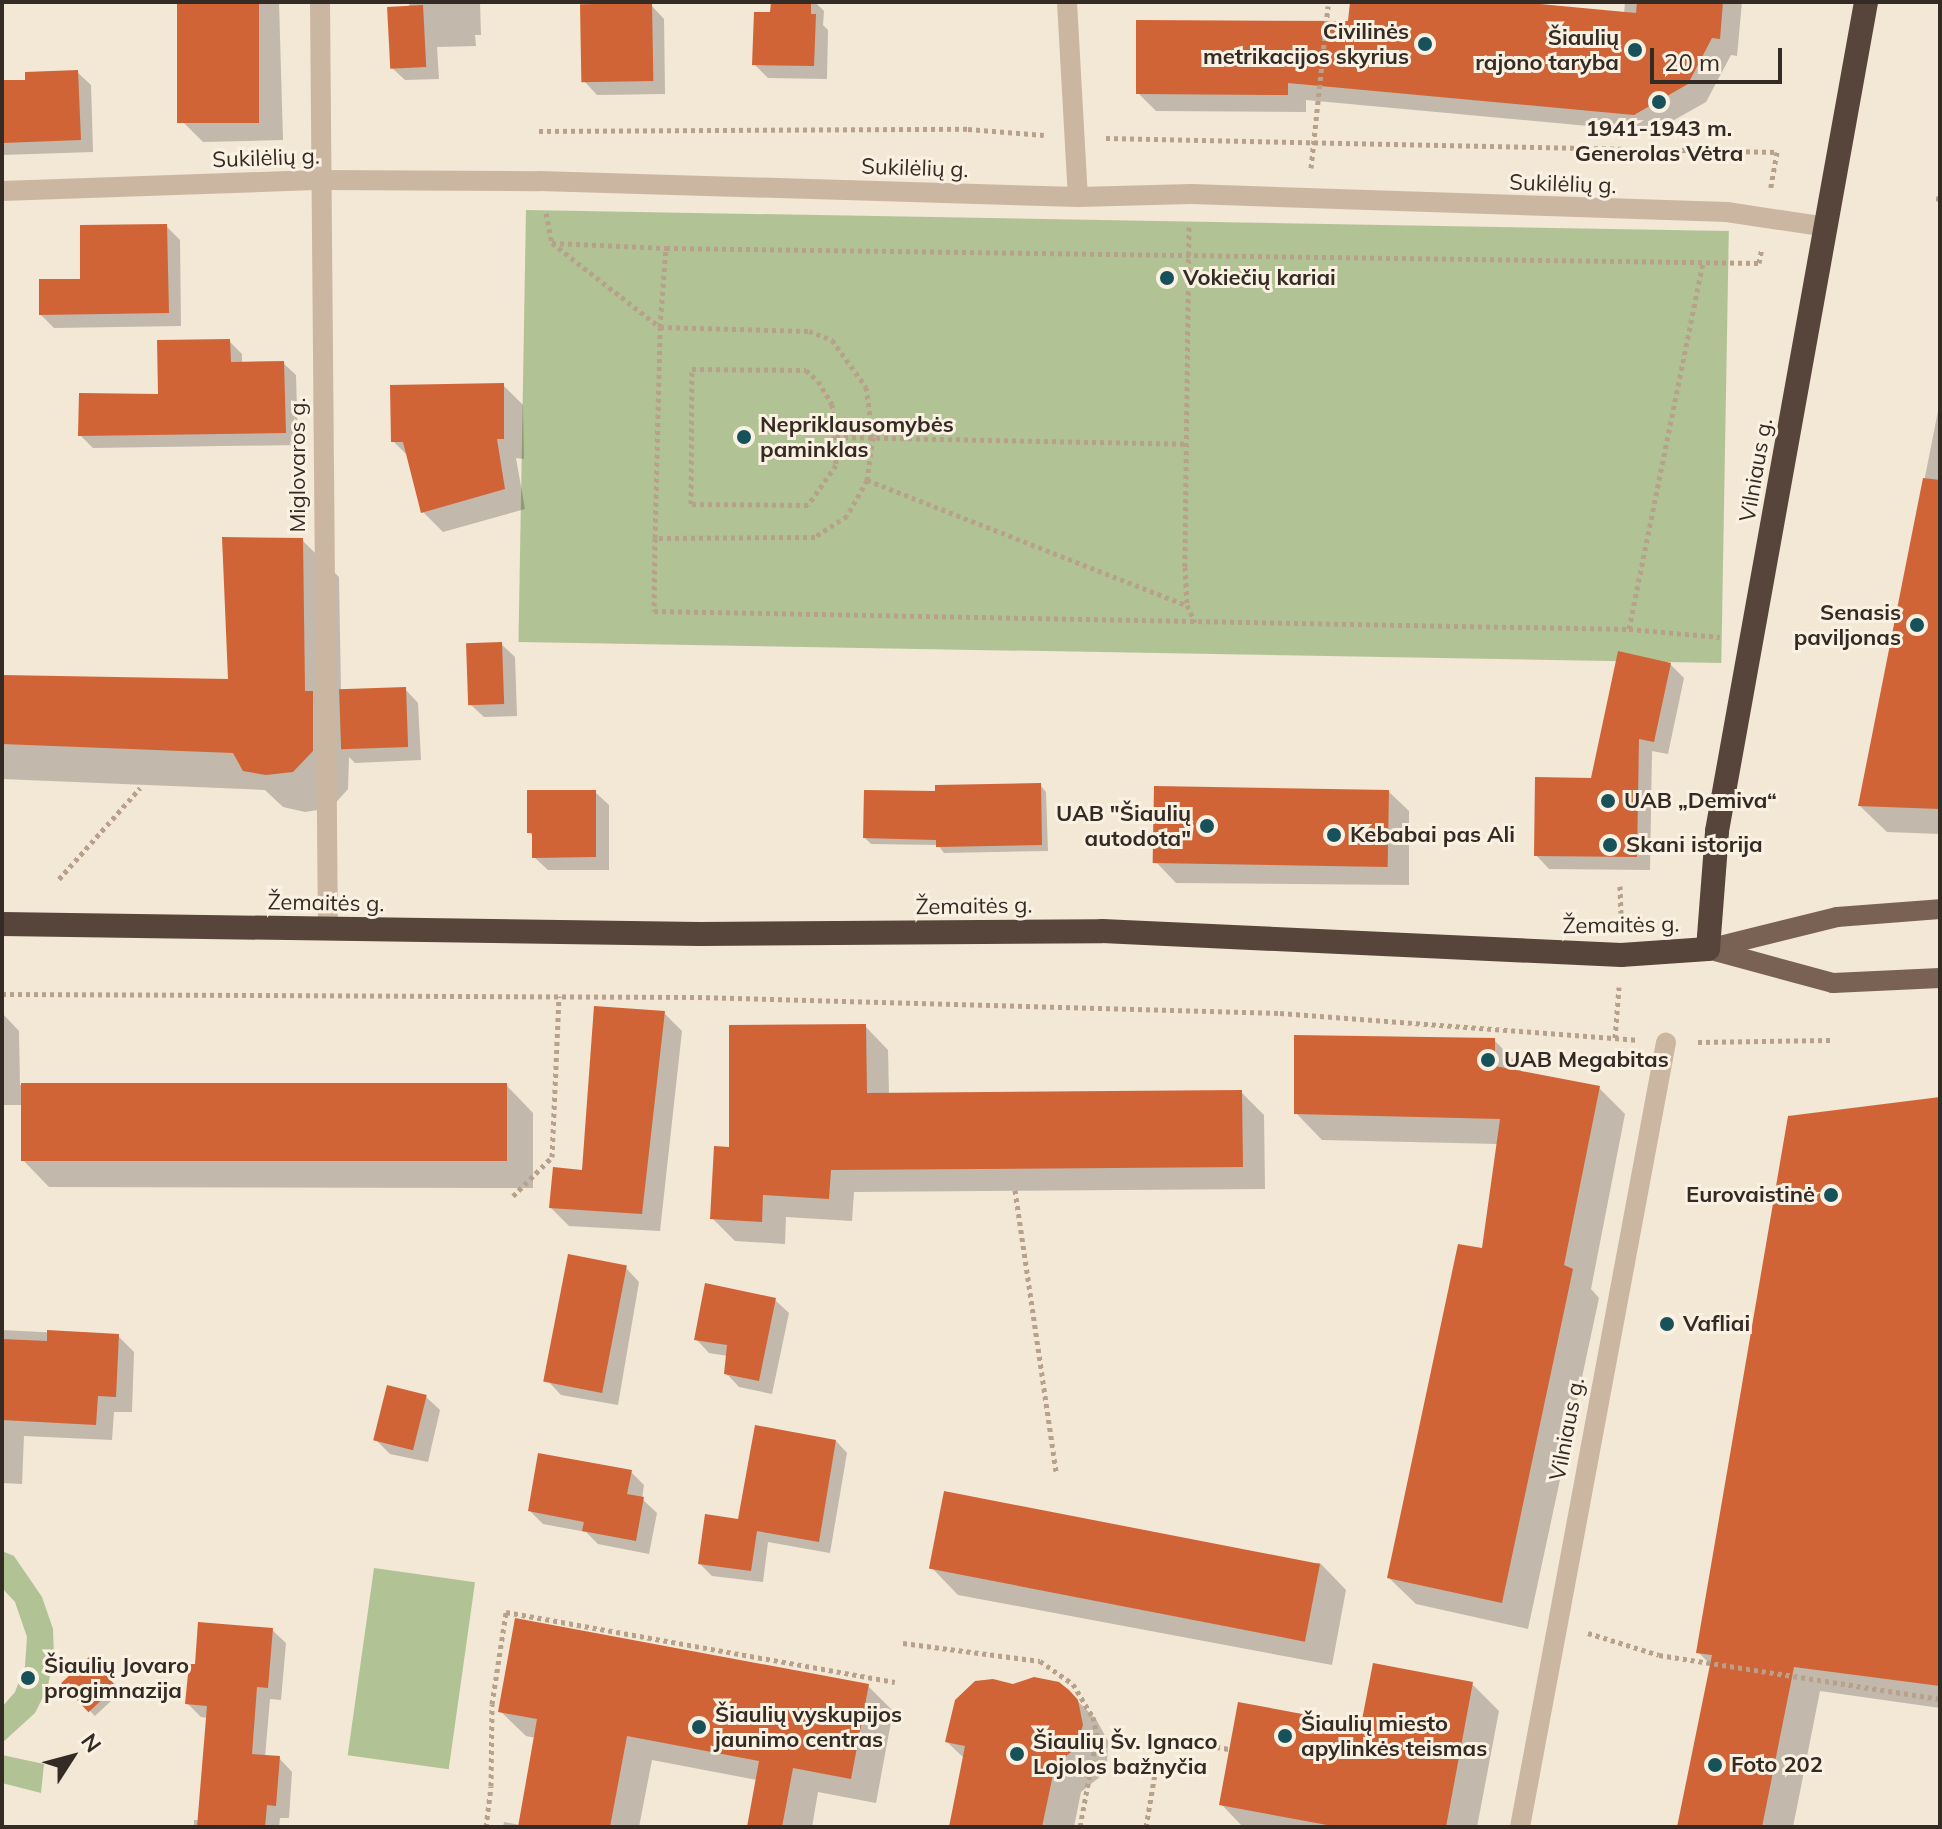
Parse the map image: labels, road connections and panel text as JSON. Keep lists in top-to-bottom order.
{
  "streets": {
    "highway": ["Vilniaus g.", "Žemaitės g."],
    "street": ["Sukilėlių g.", "Miglovaros g."]
  },
  "crossings": [
    ["Sukilėlių g.", "Miglovaros g."],
    ["Sukilėlių g.", "Vilniaus g."],
    ["Miglovaros g.", "Žemaitės g."],
    ["Vilniaus g.", "Žemaitės g."]
  ],
  "places": [
    "Civilinės metrikacijos skyrius",
    "Šiaulių rajono taryba",
    "1941-1943 m. Generolas Vėtra",
    "Vokiečių kariai",
    "Nepriklausomybės paminklas",
    "Senasis paviljonas",
    "UAB „Demiva“",
    "UAB \"Šiaulių autodota\"",
    "Kebabai pas Ali",
    "Skani istorija",
    "UAB Megabitas",
    "Eurovaistinė",
    "Vafliai",
    "Šiaulių Jovaro progimnazija",
    "Šiaulių vyskupijos jaunimo centras",
    "Šiaulių miesto apylinkės teismas",
    "Šiaulių Šv. Ignaco Lojolos bažnyčia",
    "Foto 202"
  ],
  "scale_bar": "20 m",
  "north": "top right"
}
